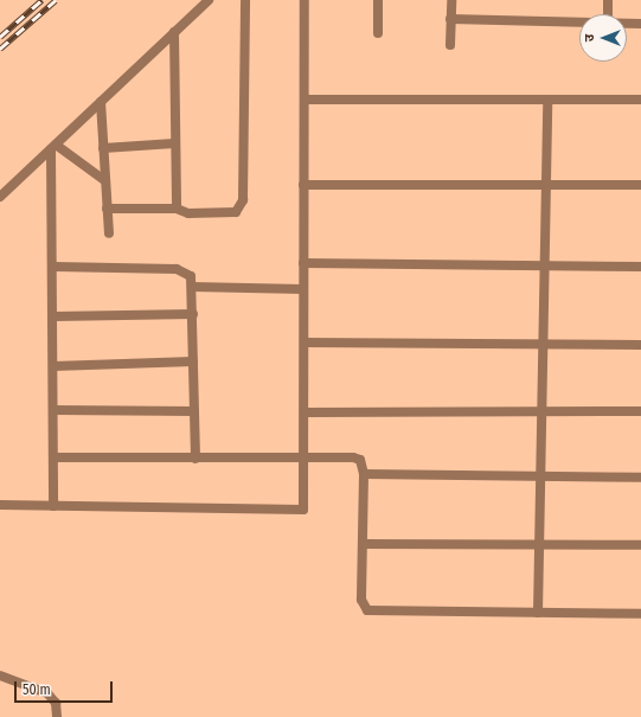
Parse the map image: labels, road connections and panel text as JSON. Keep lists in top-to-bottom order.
{
  "scale_bar": "50 m",
  "north": "left"
}
